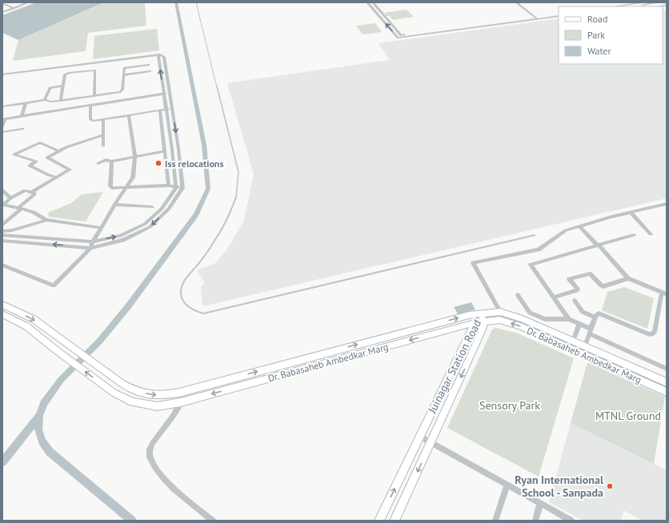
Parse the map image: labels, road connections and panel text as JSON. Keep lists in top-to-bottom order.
{
  "streets": {
    "main road": ["Dr. Babasaheb Ambedkar Marg", "Juinagar Station Road"]
  },
  "crossings": [
    ["Dr. Babasaheb Ambedkar Marg", "Juinagar Station Road"]
  ],
  "parks": ["Sensory Park", "MTNL Ground"],
  "places": ["Iss relocations", "Ryan International School - Sanpada"],
  "legend": ["Road", "Park", "Water"]
}
